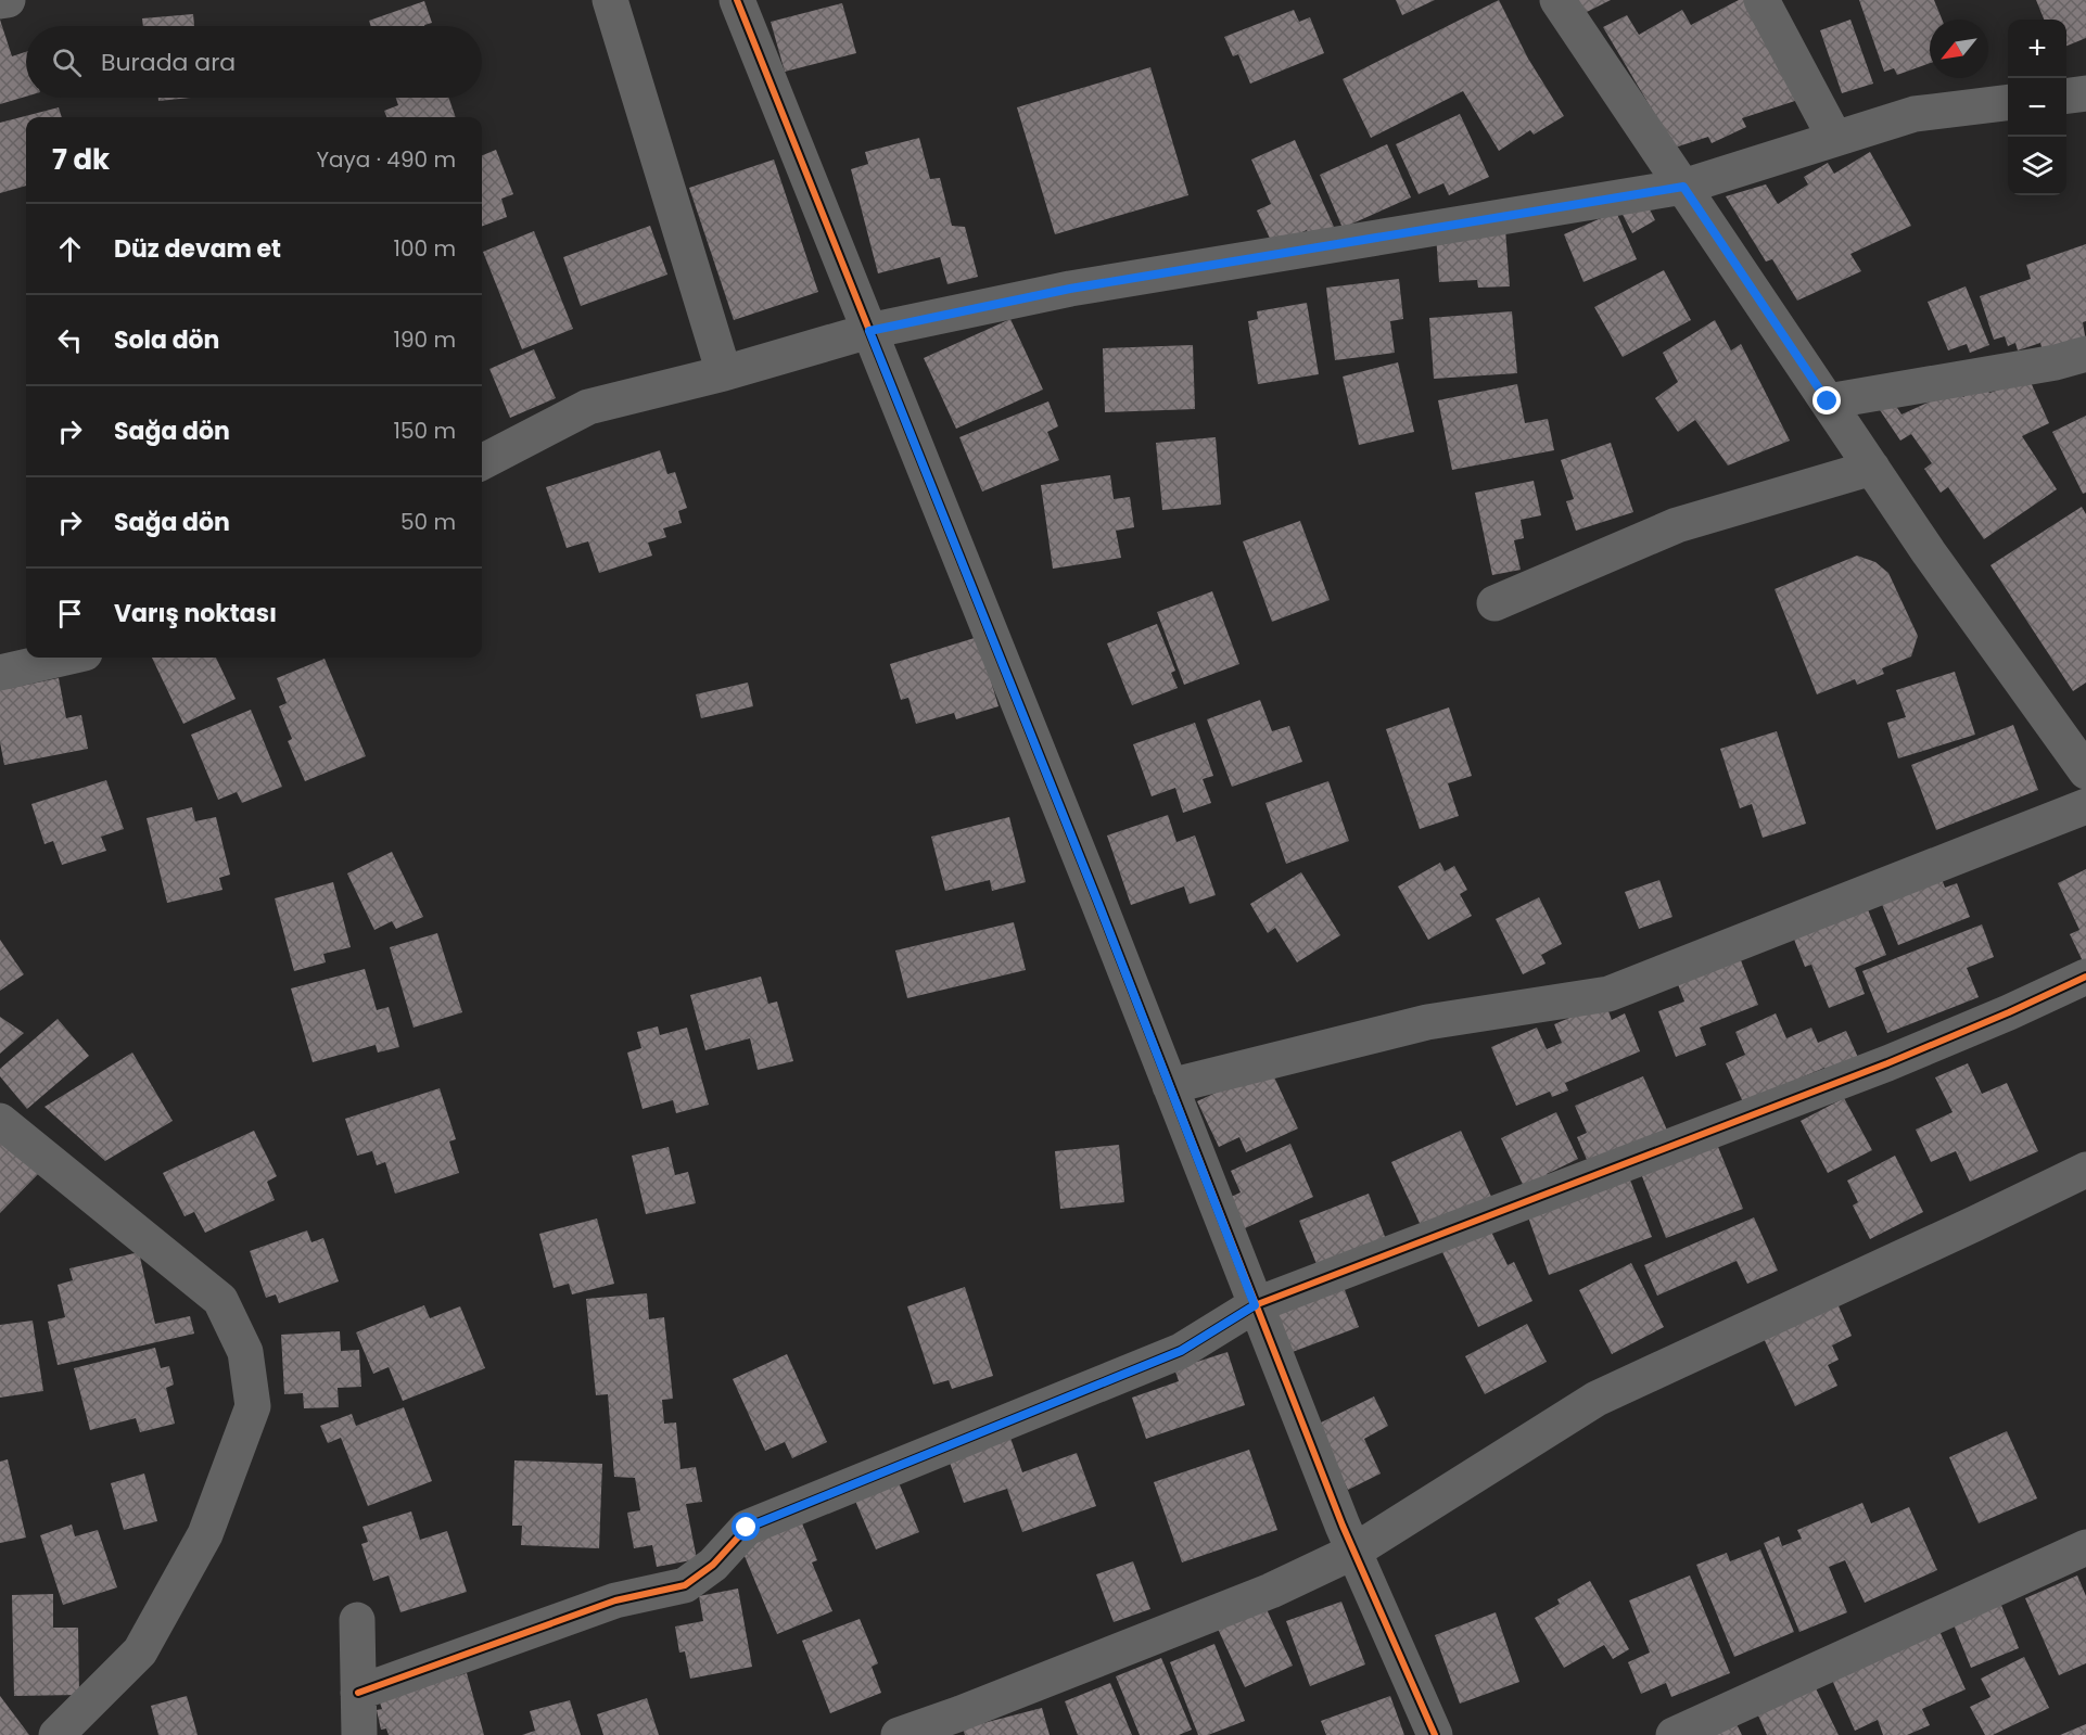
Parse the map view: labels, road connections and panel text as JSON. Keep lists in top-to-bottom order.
{
  "north": "bottom left",
  "page": {
    "map_buttons": ["+", "−"],
    "search": "Burada ara",
    "heading": ["7 dk", "Yaya · 490 m"],
    "list": [
      ["Düz devam et", "100 m"],
      ["Sola dön", "190 m"],
      ["Sağa dön", "150 m"],
      ["Sağa dön", "50 m"],
      "Varış noktası"
    ]
  }
}
